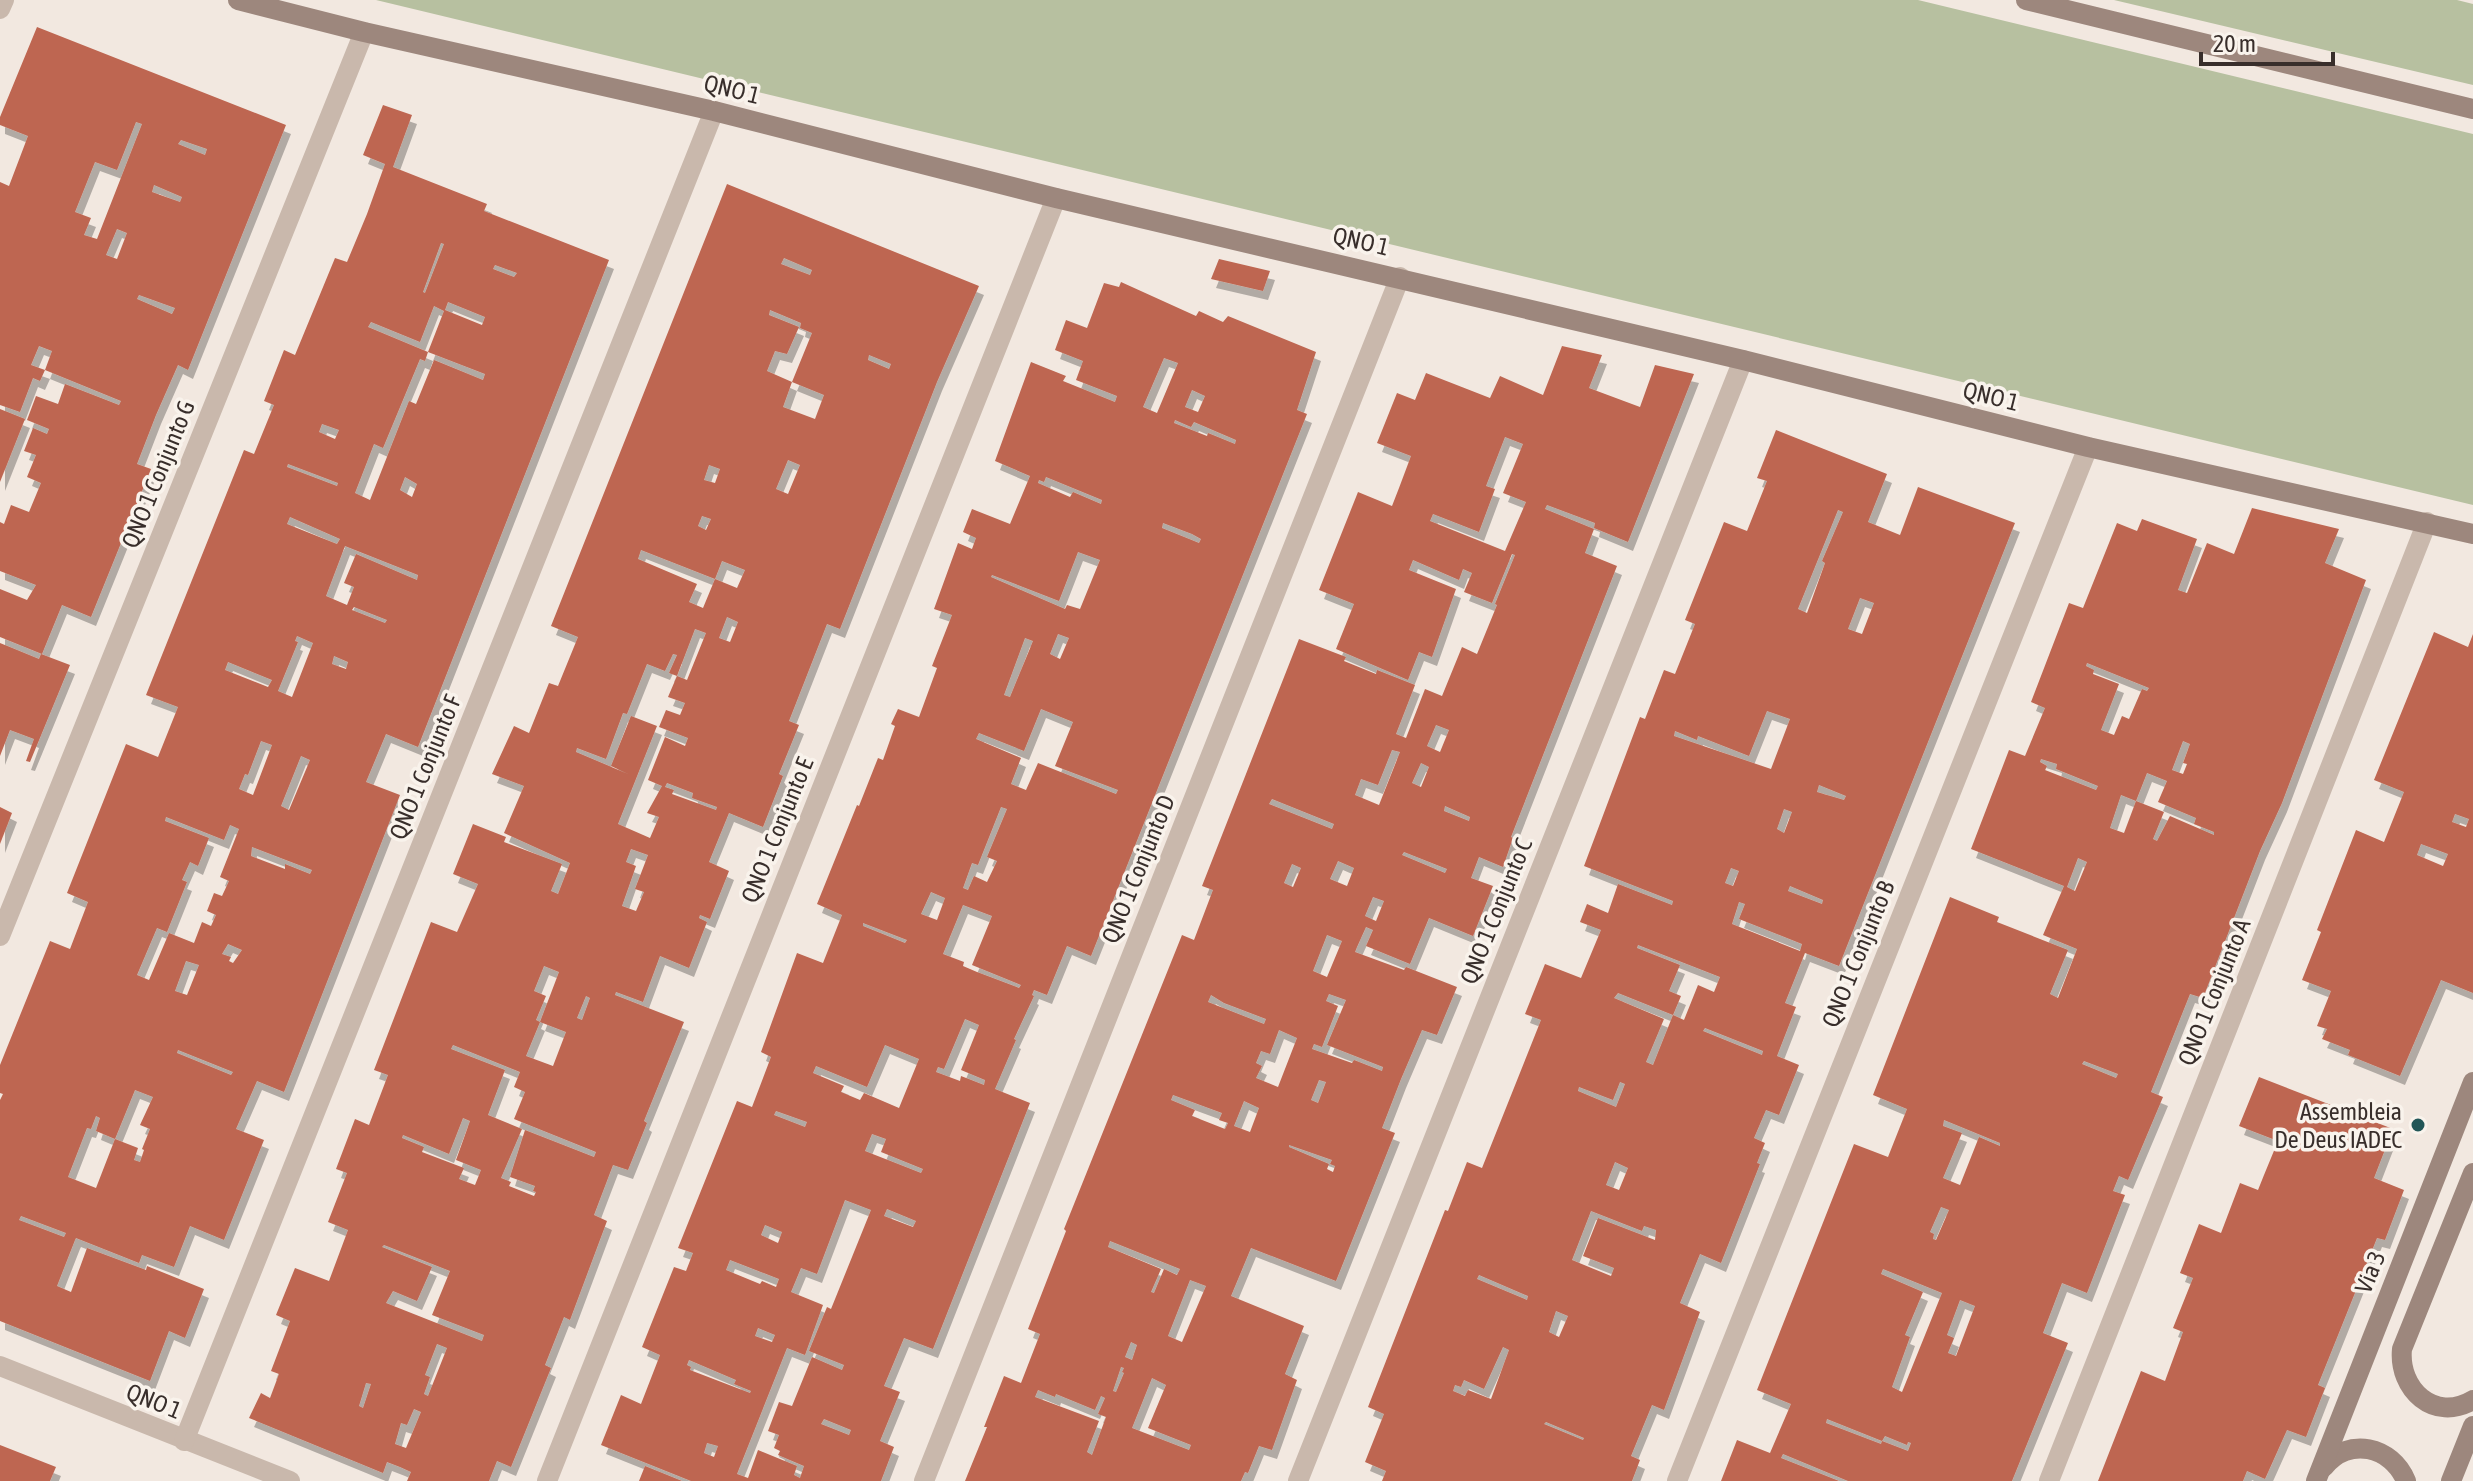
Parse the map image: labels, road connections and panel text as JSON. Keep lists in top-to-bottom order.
{
  "streets": {
    "street": [
      "QNO 1",
      "QNO 1 Conjunto G",
      "QNO 1 Conjunto F",
      "QNO 1 Conjunto E",
      "QNO 1 Conjunto D",
      "QNO 1 Conjunto C",
      "QNO 1 Conjunto B",
      "QNO 1 Conjunto A",
      "Via 3"
    ]
  },
  "crossings": [
    ["QNO 1", "QNO 1 Conjunto G"],
    ["QNO 1", "QNO 1 Conjunto F"],
    ["QNO 1", "QNO 1 Conjunto E"],
    ["QNO 1", "QNO 1 Conjunto D"],
    ["QNO 1", "QNO 1 Conjunto C"],
    ["QNO 1", "QNO 1 Conjunto B"],
    ["QNO 1", "QNO 1 Conjunto A"]
  ],
  "places": ["Assembleia De Deus IADEC"],
  "scale_bar": "20 m"
}
